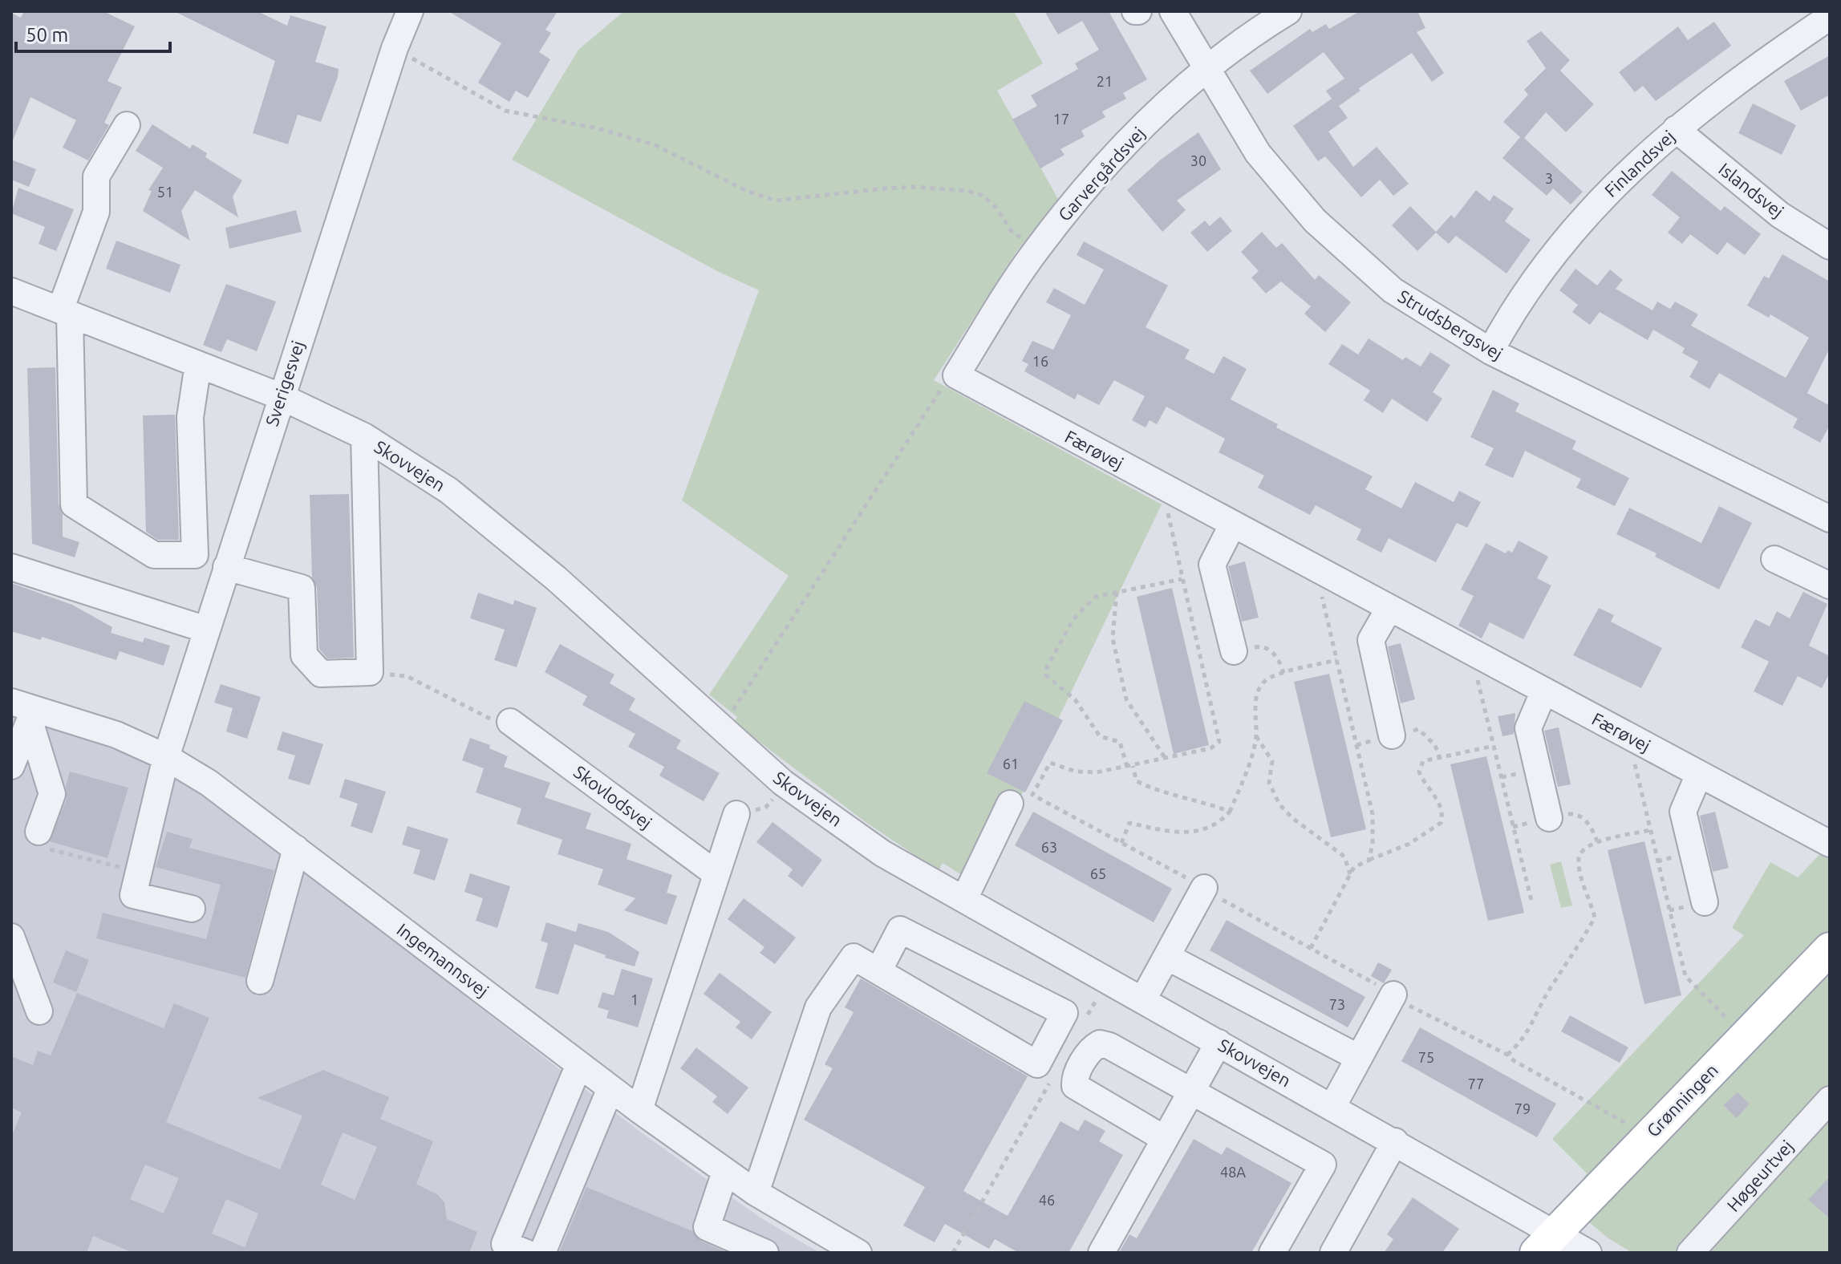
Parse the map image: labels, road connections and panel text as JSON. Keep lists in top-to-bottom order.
{
  "streets": {
    "main road": ["Grønningen"],
    "street": [
      "Finlandsvej",
      "Garvergårdsvej",
      "Islandsvej",
      "Strudsbergsvej",
      "Sverigesvej",
      "Færøvej",
      "Skovvejen",
      "Skovlodsvej",
      "Ingemannsvej",
      "Høgeurtvej"
    ]
  },
  "crossings": [
    ["Finlandsvej", "Islandsvej"],
    ["Finlandsvej", "Strudsbergsvej"],
    ["Garvergårdsvej", "Strudsbergsvej"],
    ["Garvergårdsvej", "Færøvej"],
    ["Sverigesvej", "Skovvejen"],
    ["Sverigesvej", "Ingemannsvej"],
    ["Skovvejen", "Grønningen"]
  ],
  "house_numbers": [
    "21",
    "17",
    "30",
    "3",
    "51",
    "16",
    "61",
    "63",
    "65",
    "1",
    "73",
    "75",
    "77",
    "79",
    "48A",
    "46"
  ],
  "scale_bar": "50 m"
}
